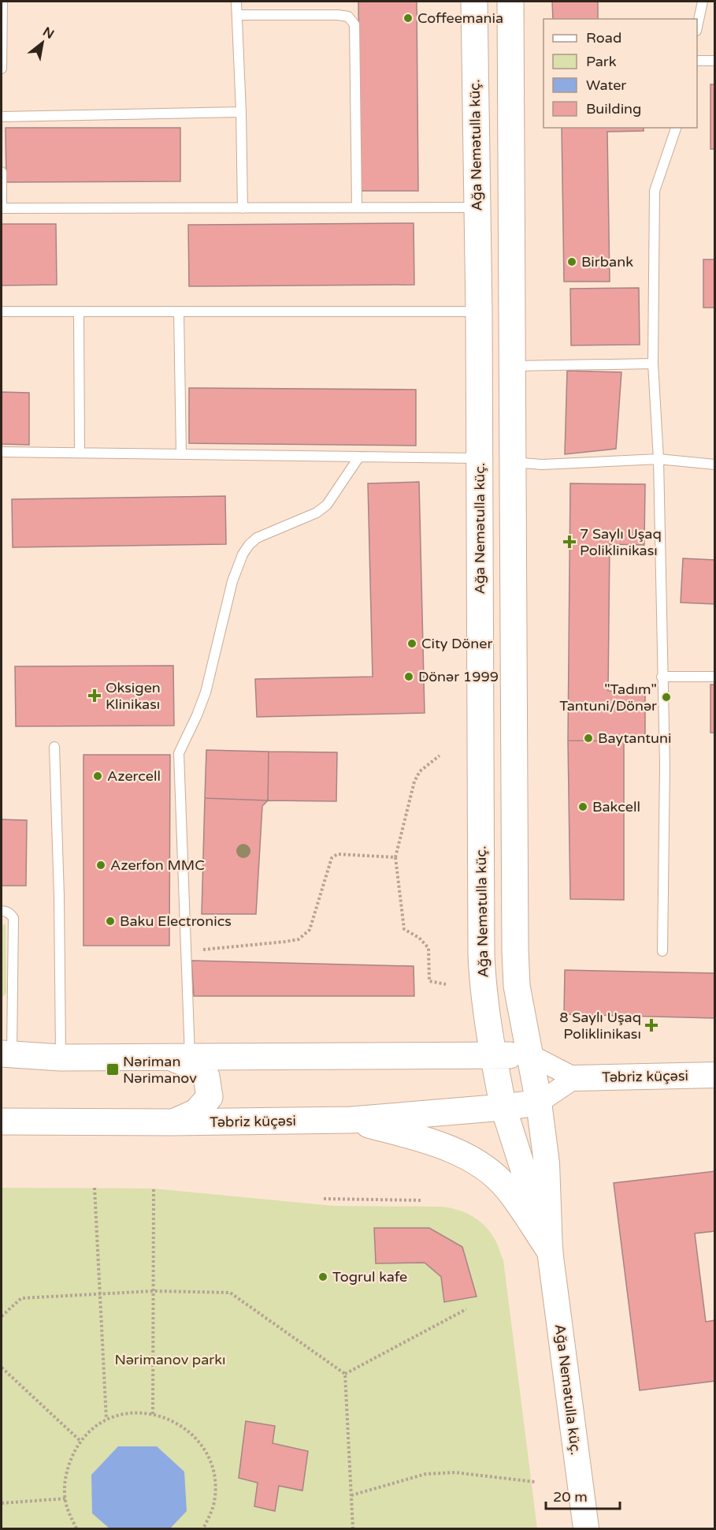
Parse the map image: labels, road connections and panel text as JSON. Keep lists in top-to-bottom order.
{
  "streets": {
    "main road": ["Ağa Nemətulla küç.", "Təbriz küçəsi"]
  },
  "crossings": [
    ["Ağa Nemətulla küç.", "Təbriz küçəsi"]
  ],
  "parks": ["Nərimanov parkı"],
  "places": {
    "other": [
      "Coffeemania",
      "Birbank",
      "City Döner",
      "Dönər 1999",
      "\"Tadım\" Tantuni/Dönər",
      "Baytantuni",
      "Azercell",
      "Bakcell",
      "Azerfon MMC",
      "Baku Electronics",
      "Togrul kafe"
    ],
    "health": ["7 Saylı Uşaq Poliklinikası", "Oksigen Klinikası", "8 Saylı Uşaq Poliklinikası"],
    "transit": ["Nəriman Nərimanov"]
  },
  "legend": [
    "Road",
    "Park",
    "Water",
    "Building"
  ],
  "scale_bar": "20 m",
  "north": "top right"
}
